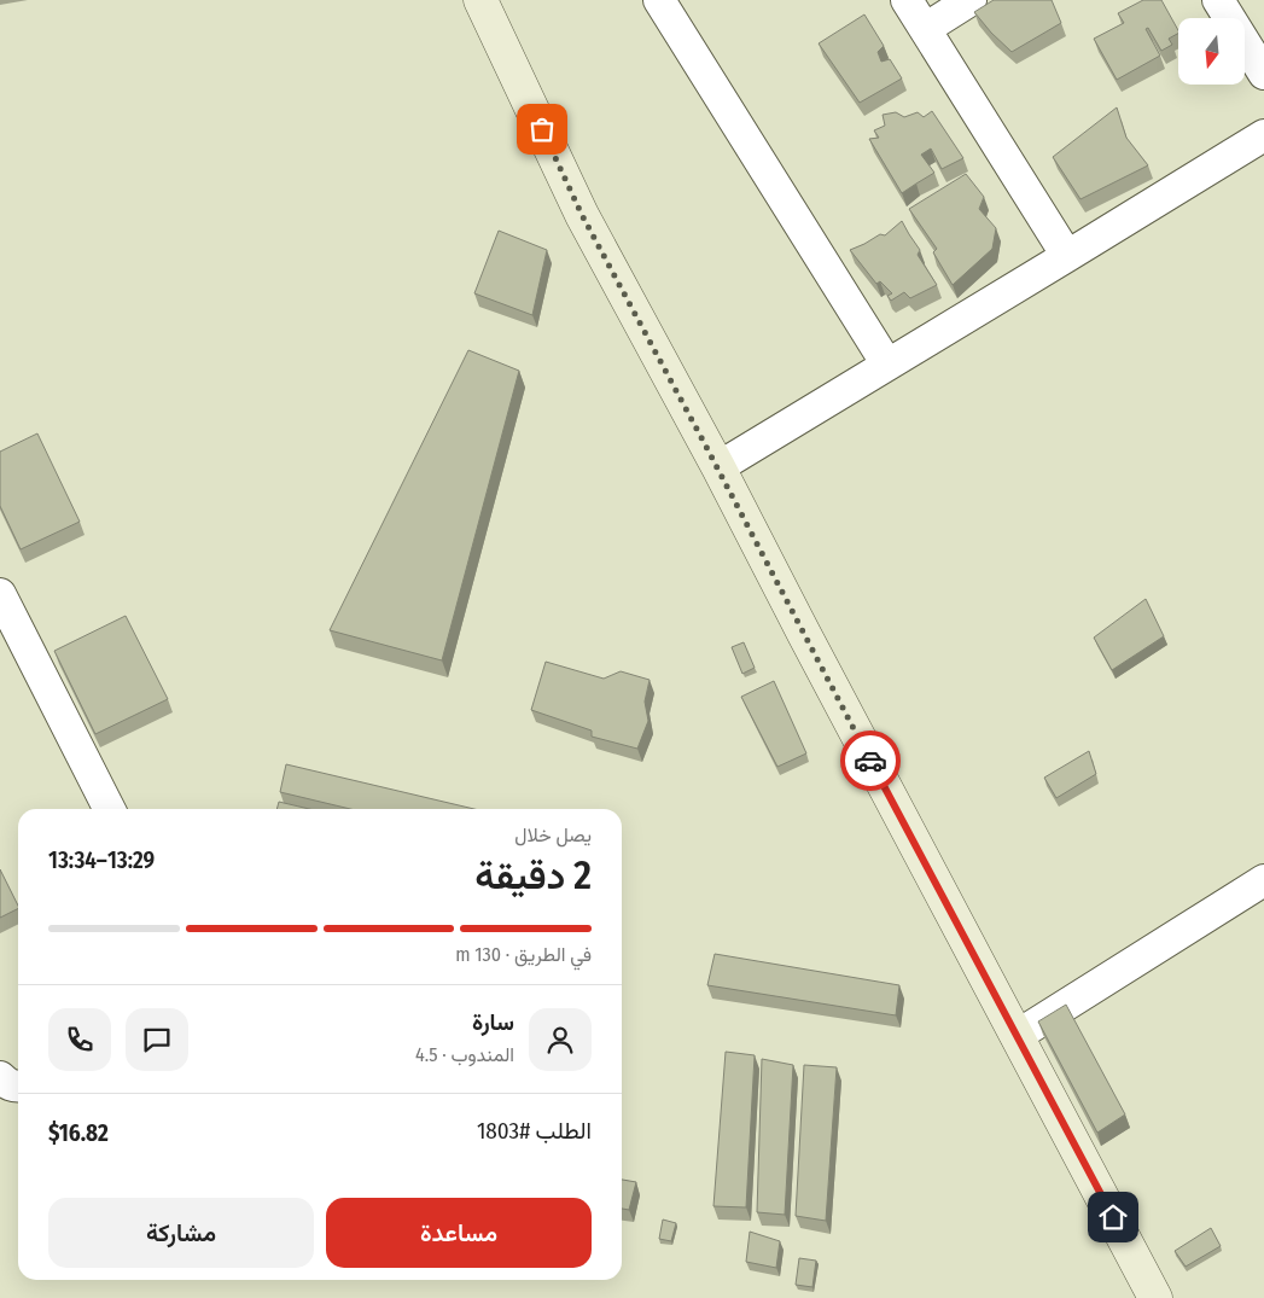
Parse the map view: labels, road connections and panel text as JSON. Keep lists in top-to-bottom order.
{
  "north": "bottom",
  "page": {
    "heading": ["2 دقيقة", "يصل خلال", "13:29–13:34"],
    "panel": [
      "سارة",
      "المندوب · 4.5",
      "الطلب #1803",
      "$16.82"
    ],
    "bar": "في الطريق · 130 m",
    "buttons": ["مساعدة", "مشاركة"]
  }
}
